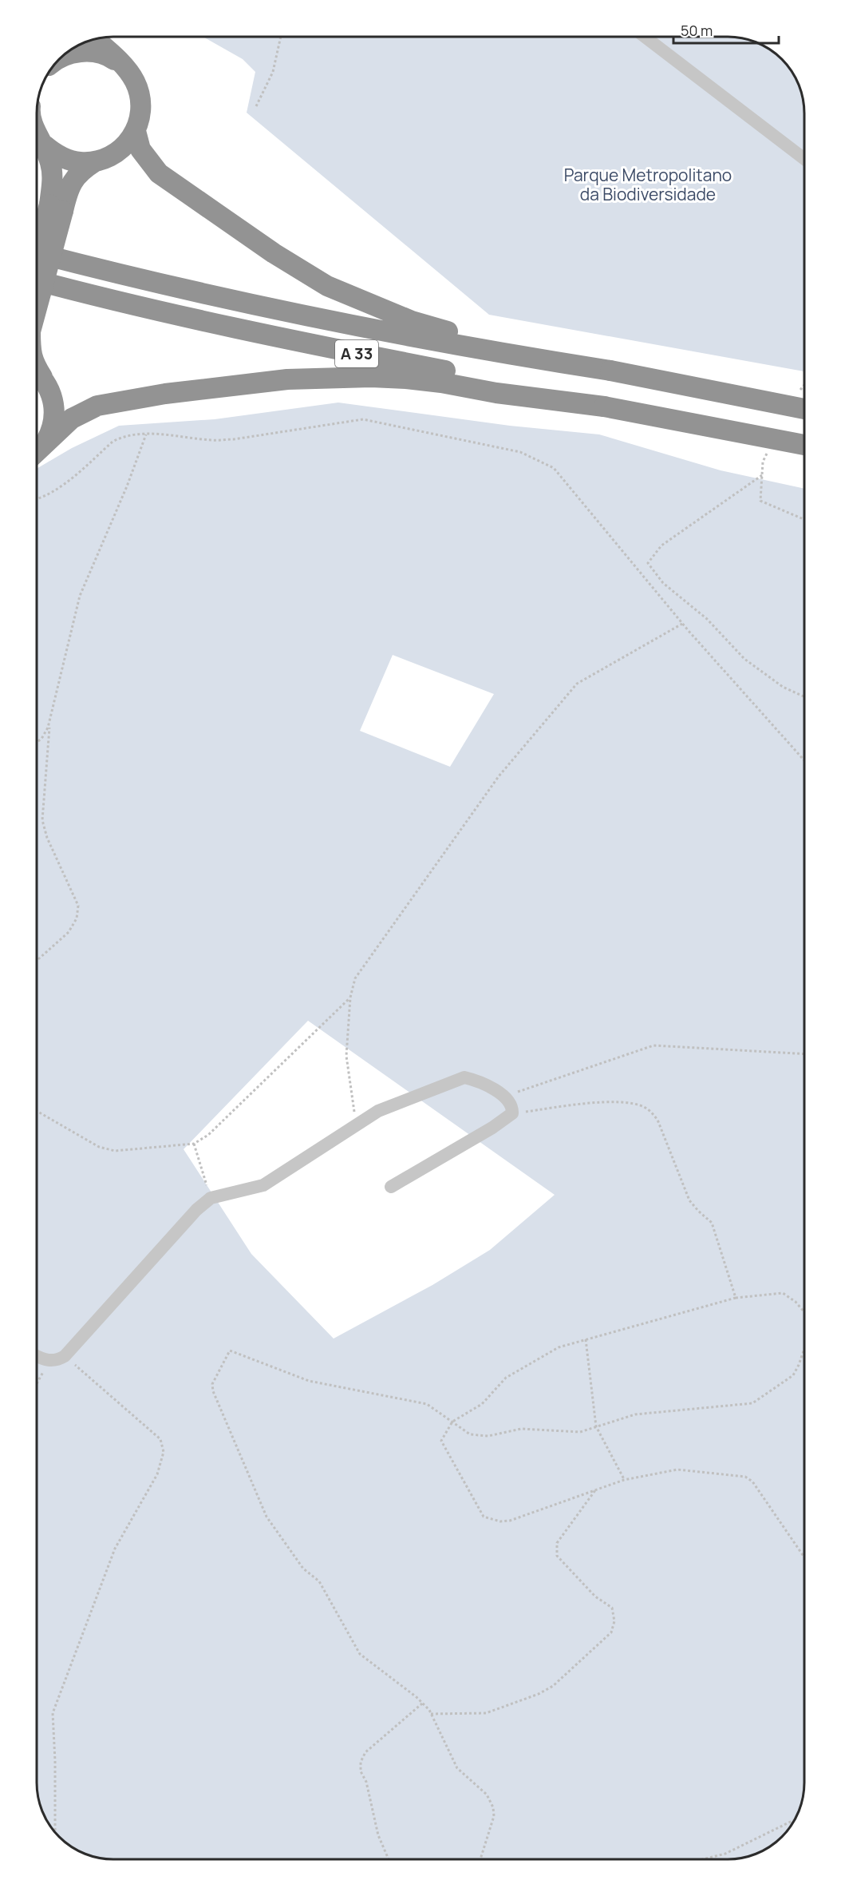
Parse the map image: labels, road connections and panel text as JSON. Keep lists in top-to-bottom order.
{
  "streets": {
    "highway": ["A 33"]
  },
  "parks": ["Parque Metropolitano da Biodiversidade"],
  "scale_bar": "50 m"
}
